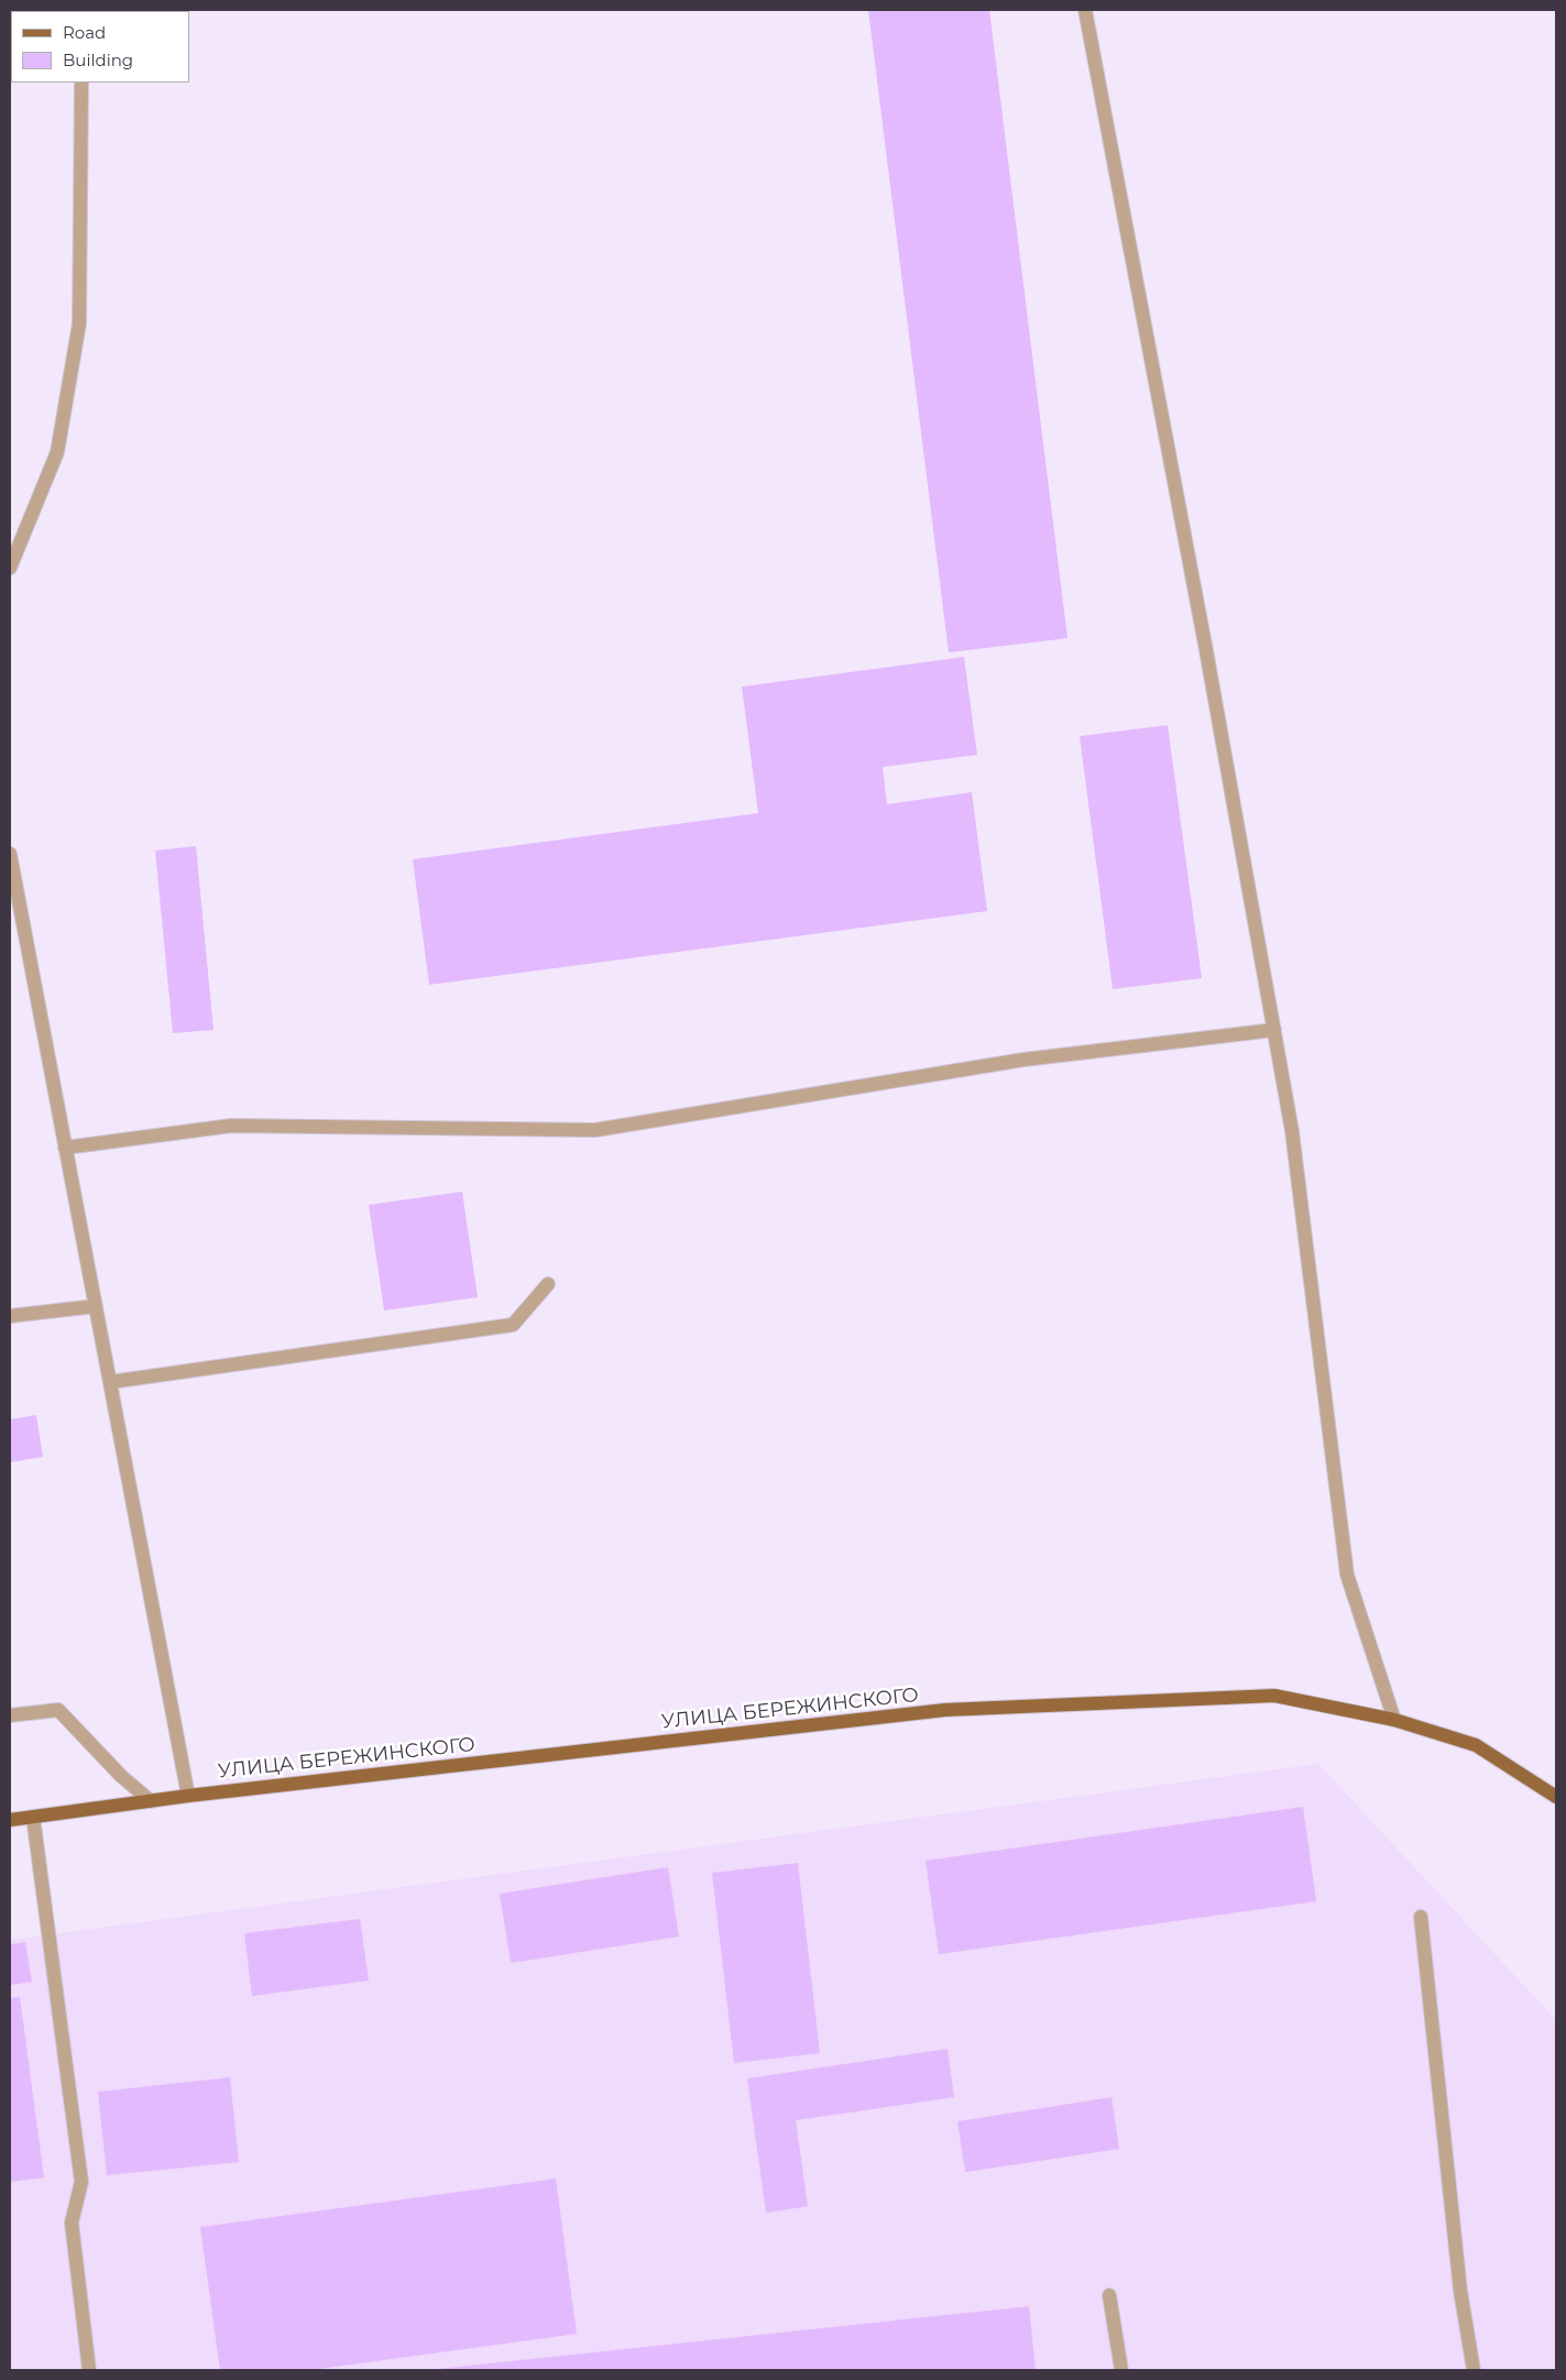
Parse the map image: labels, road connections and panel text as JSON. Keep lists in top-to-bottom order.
{
  "streets": {
    "main road": ["УЛИЦА БЕРЕЖИНСКОГО"]
  },
  "legend": ["Road", "Building"]
}
